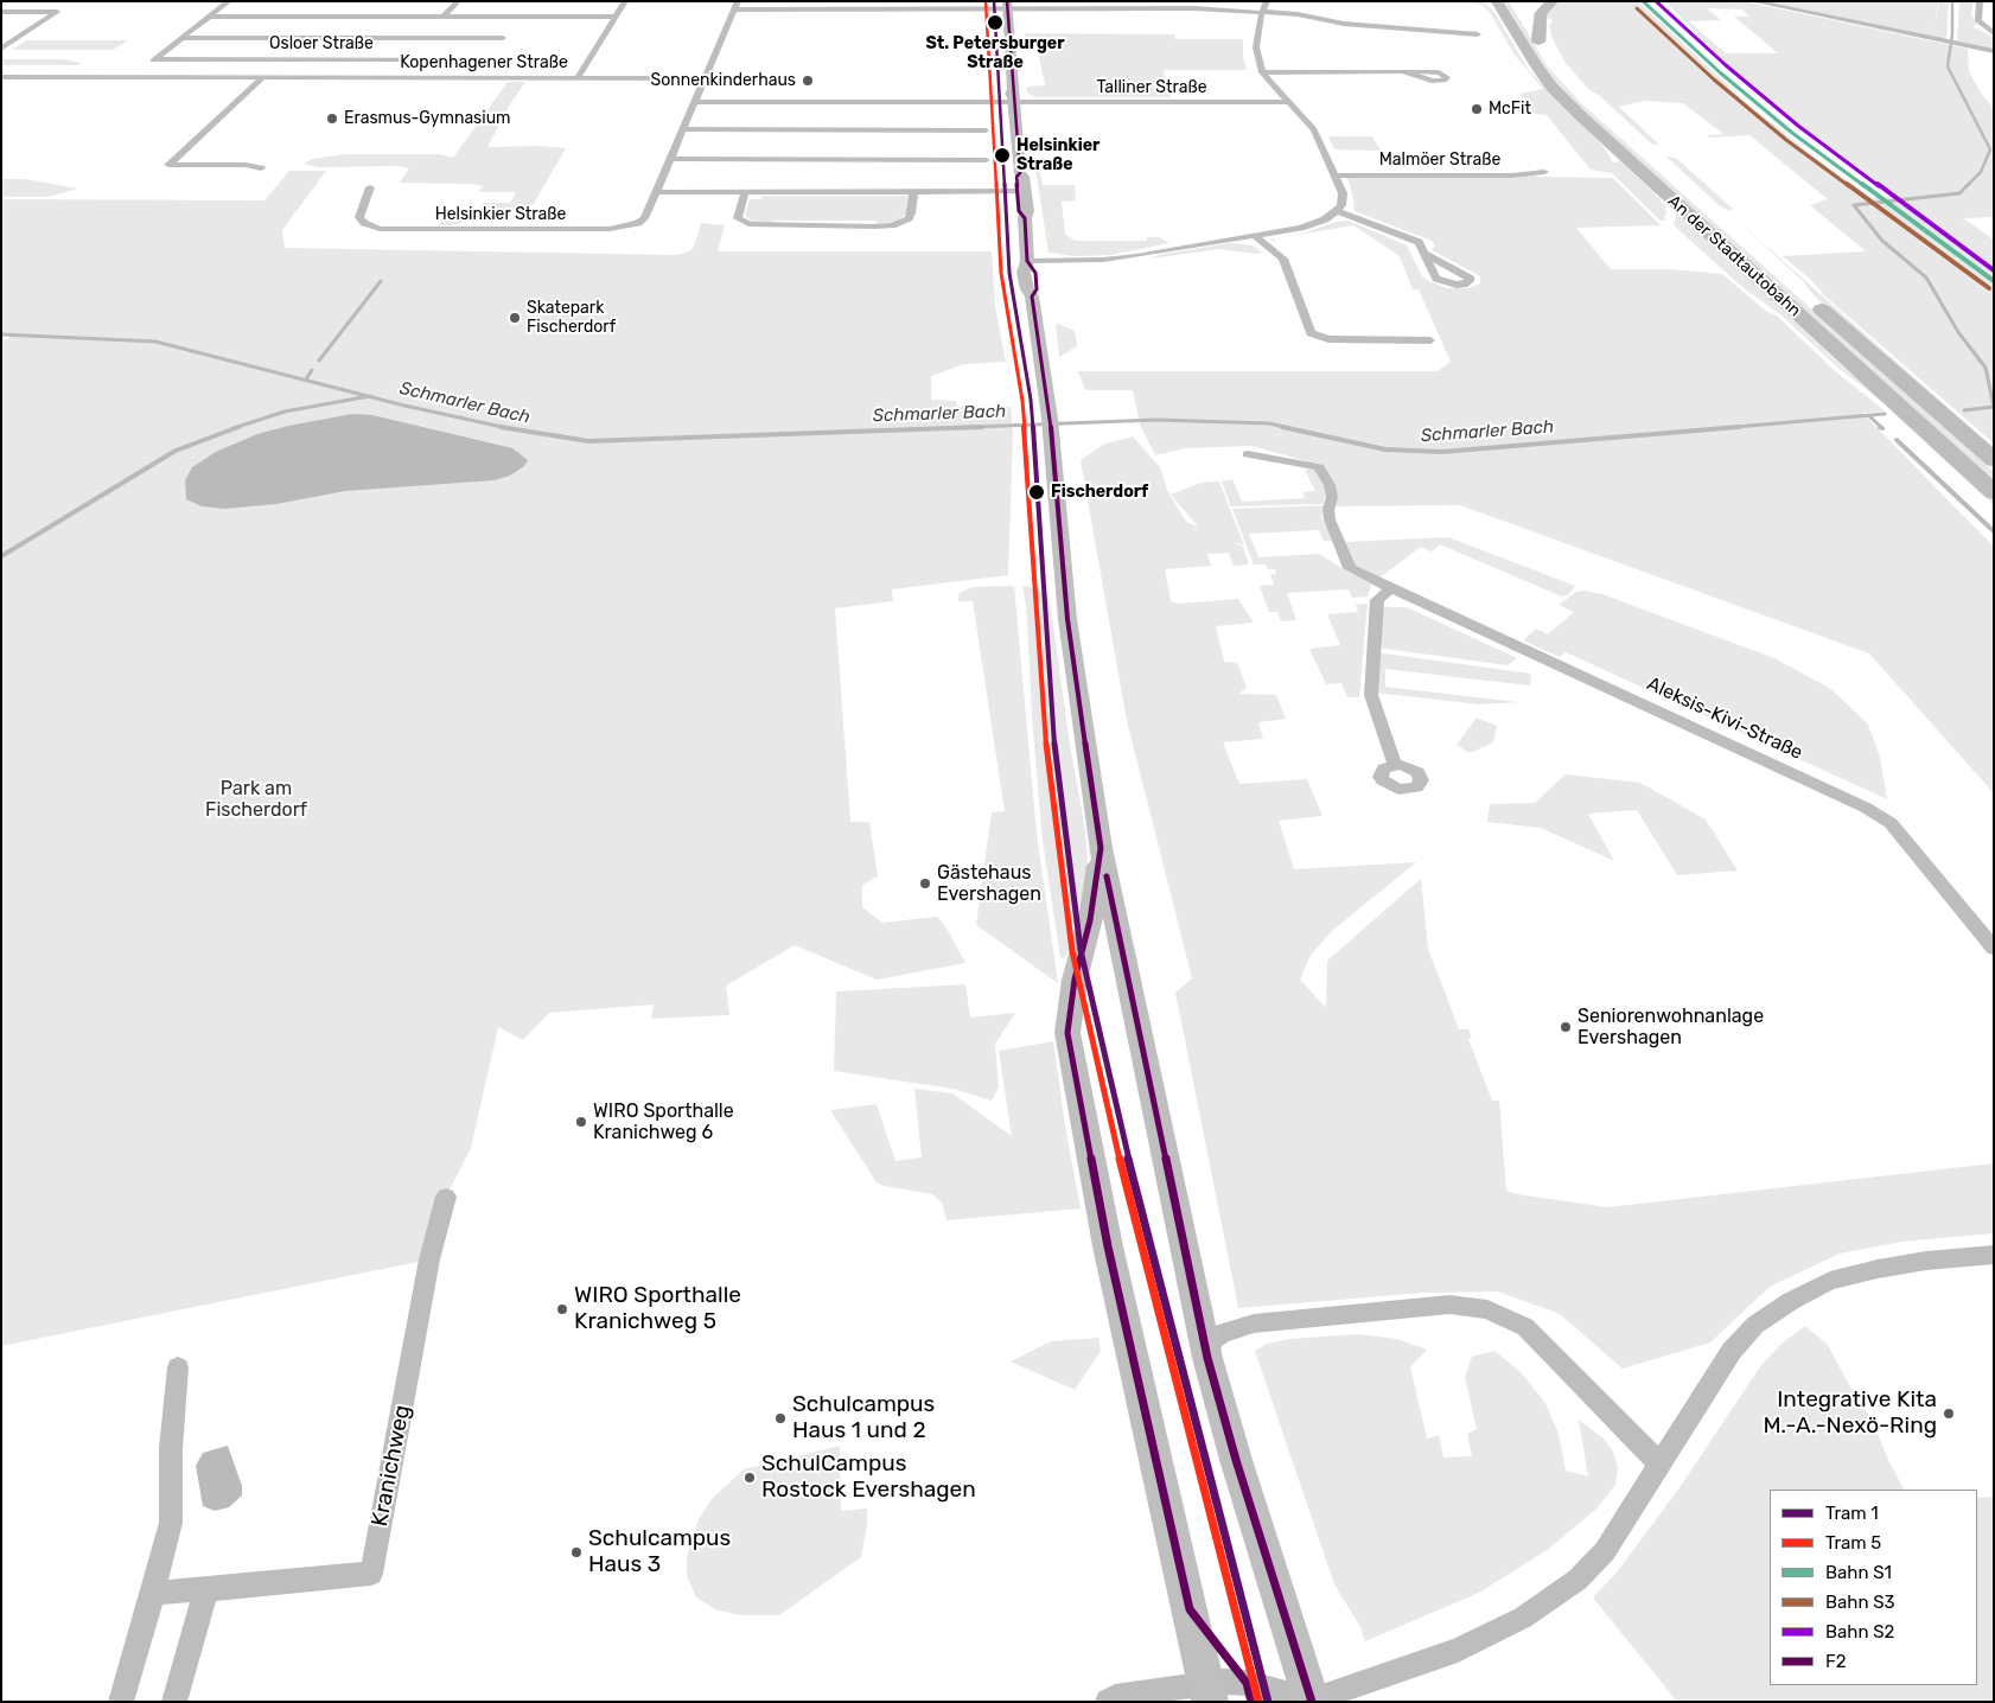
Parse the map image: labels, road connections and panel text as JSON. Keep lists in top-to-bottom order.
{
  "streets": {
    "highway": ["An der Stadtautobahn"],
    "street": [
      "Osloer Straße",
      "Kopenhagener Straße",
      "Talliner Straße",
      "Malmöer Straße",
      "Helsinkier Straße",
      "Aleksis-Kivi-Straße",
      "Kranichweg"
    ]
  },
  "crossings": [
    ["Osloer Straße", "Kopenhagener Straße"],
    ["Kopenhagener Straße", "Helsinkier Straße"]
  ],
  "water": ["Schmarler Bach"],
  "parks": ["Park am Fischerdorf"],
  "places": [
    "St. Petersburger Straße",
    "Sonnenkinderhaus",
    "McFit",
    "Erasmus-Gymnasium",
    "Helsinkier Straße",
    "Skatepark Fischerdorf",
    "Fischerdorf",
    "Gästehaus Evershagen",
    "Seniorenwohnanlage Evershagen",
    "WIRO Sporthalle Kranichweg 6",
    "WIRO Sporthalle Kranichweg 5",
    "Integrative Kita M.-A.-Nexö-Ring",
    "Schulcampus Haus 1 und 2",
    "SchulCampus Rostock Evershagen",
    "Schulcampus Haus 3"
  ],
  "lines": [
    "tram line 1",
    "tram line 5",
    "rail line S1",
    "rail line S2",
    "transit line F2",
    "rail line S3"
  ],
  "legend": [
    "Tram 1",
    "Tram 5",
    "Bahn S1",
    "Bahn S3",
    "Bahn S2",
    "F2"
  ]
}
